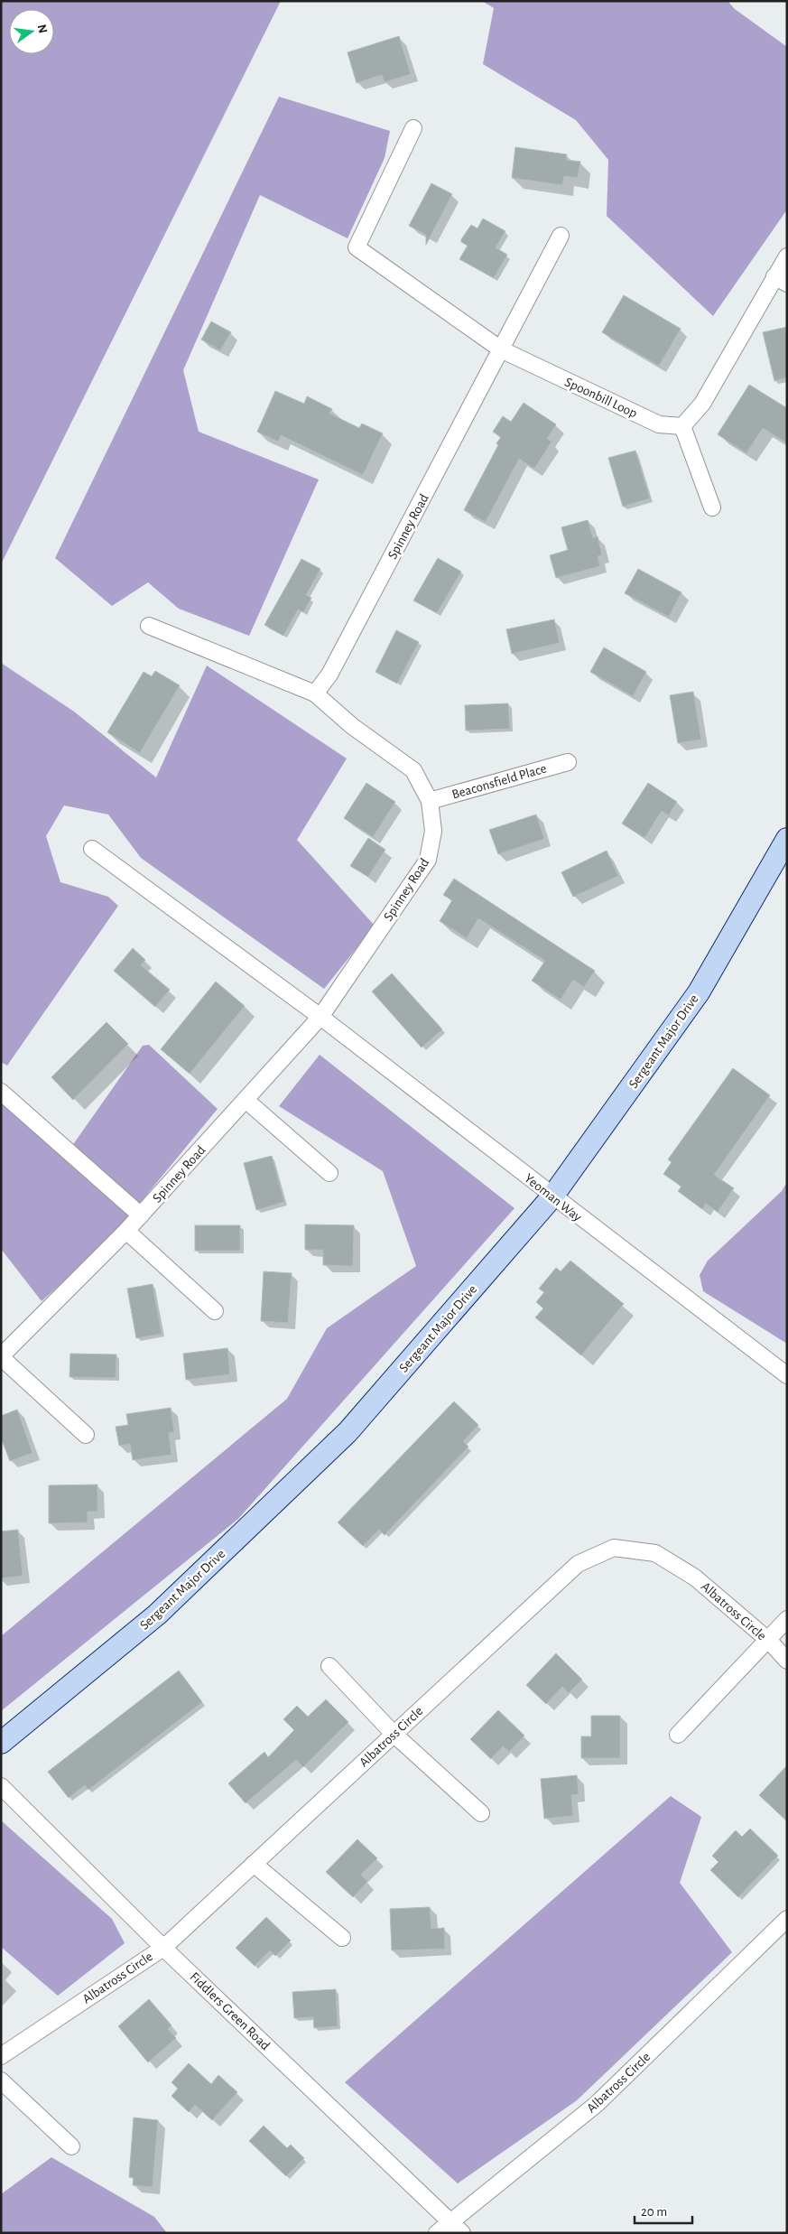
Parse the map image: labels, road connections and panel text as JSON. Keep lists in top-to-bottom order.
{
  "streets": {
    "street": [
      "Spoonbill Loop",
      "Spinney Road",
      "Beaconsfield Place",
      "Sergeant Major Drive",
      "Yeoman Way",
      "Albatross Circle",
      "Fiddlers Green Road"
    ]
  },
  "crossings": [
    ["Spoonbill Loop", "Spinney Road"],
    ["Spinney Road", "Beaconsfield Place"],
    ["Spinney Road", "Yeoman Way"],
    ["Sergeant Major Drive", "Yeoman Way"],
    ["Albatross Circle", "Fiddlers Green Road"]
  ],
  "scale_bar": "20 m",
  "north": "right"
}
